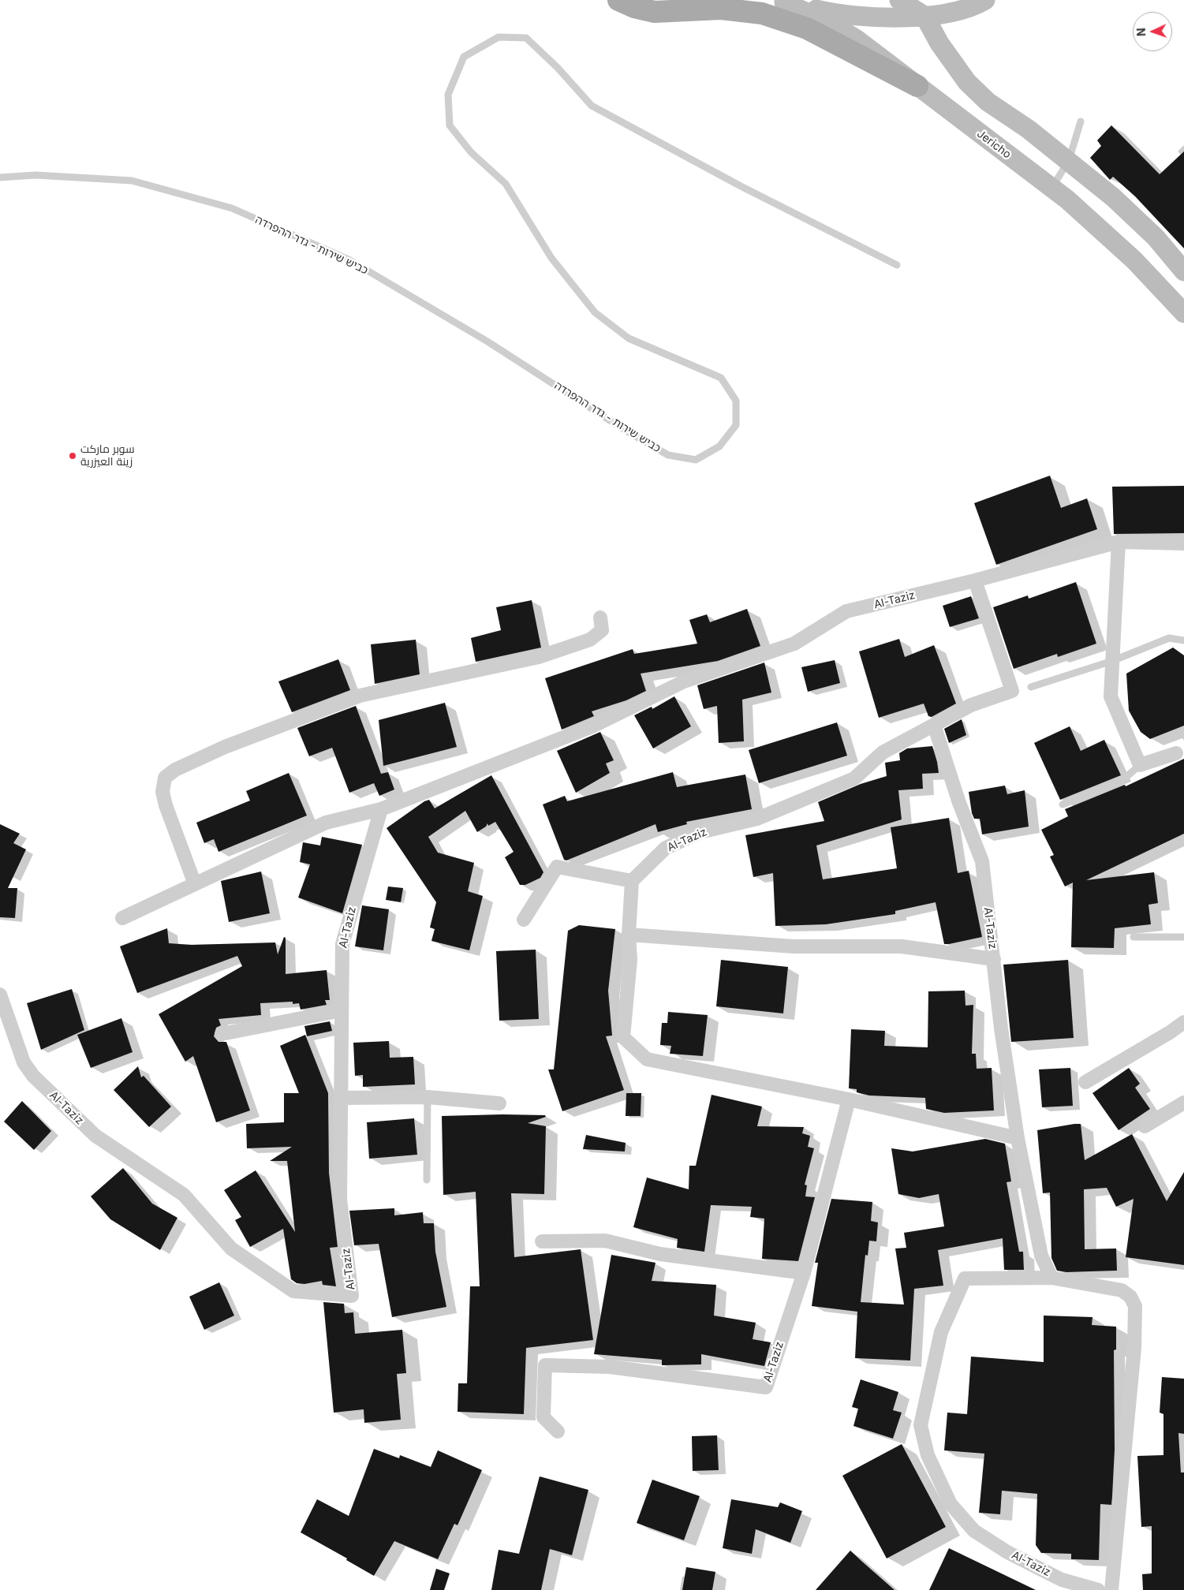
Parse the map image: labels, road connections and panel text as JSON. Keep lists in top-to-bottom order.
{
  "streets": {
    "main road": ["Jericho"],
    "street": ["Al-Taziz"],
    "lane": ["כביש שירות - גדר ההפרדה"]
  },
  "places": ["سوبر ماركت زينة العيزرية"],
  "north": "left"
}
